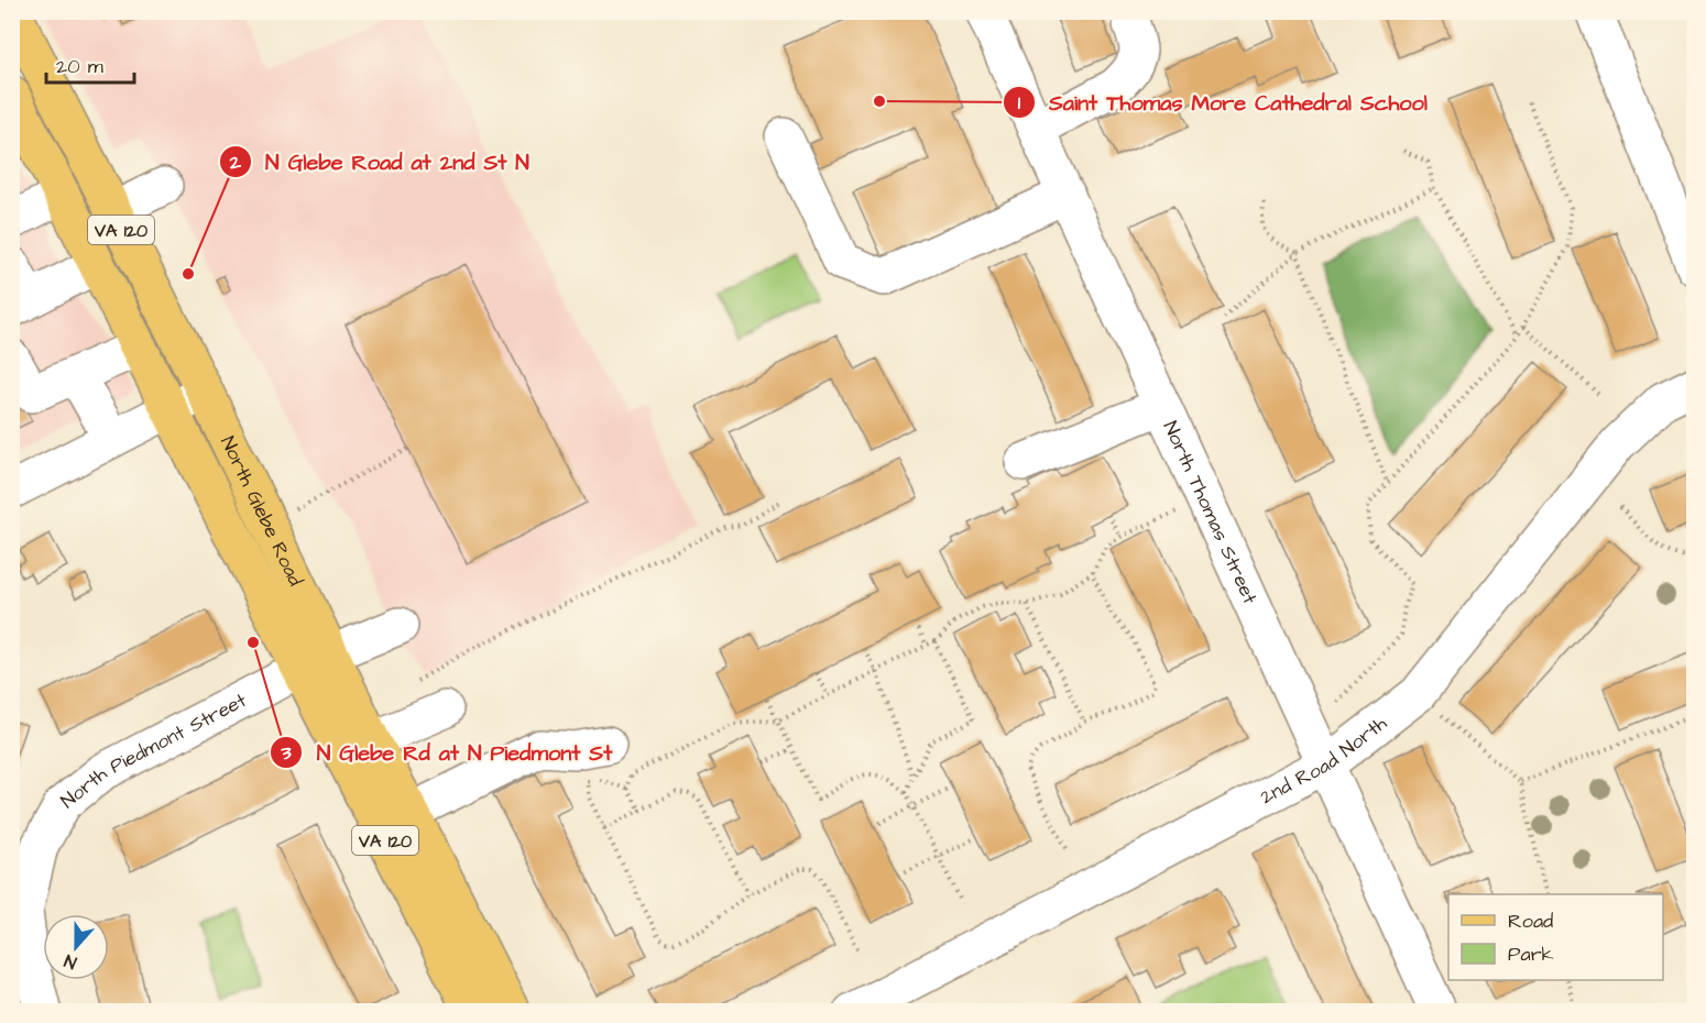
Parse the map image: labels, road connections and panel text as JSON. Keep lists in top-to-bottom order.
{
  "streets": {
    "main road": ["VA 120", "North Glebe Road"],
    "street": ["North Thomas Street", "North Piedmont Street", "2nd Road North"]
  },
  "crossings": [
    ["North Glebe Road", "North Piedmont Street"],
    ["North Thomas Street", "2nd Road North"]
  ],
  "places": ["Saint Thomas More Cathedral School", "N Glebe Road at 2nd St N", "N Glebe Rd at N Piedmont St"],
  "legend": ["Road", "Park"],
  "scale_bar": "20 m",
  "north": "bottom"
}
